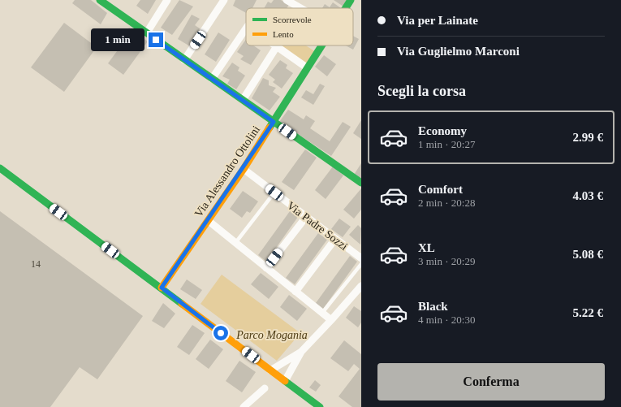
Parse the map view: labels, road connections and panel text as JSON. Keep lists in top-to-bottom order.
{
  "streets": {
    "street": ["Via Alessandro Ottolini", "Via Padre Sozzi"]
  },
  "crossings": [
    ["Via Alessandro Ottolini", "Via Padre Sozzi"]
  ],
  "parks": ["Parco Mogania"],
  "house_numbers": ["14"],
  "legend": ["Scorrevole", "Lento"],
  "page": {
    "banner": ["Via per Lainate", "Via Guglielmo Marconi"],
    "bubble": "1 min",
    "heading": "Scegli la corsa",
    "list": [
      {
        "name": "Economy",
        "note": "1 min · 20:27",
        "value": "2.99 €"
      },
      {
        "name": "Comfort",
        "note": "2 min · 20:28",
        "value": "4.03 €"
      },
      {
        "name": "XL",
        "note": "3 min · 20:29",
        "value": "5.08 €"
      },
      {
        "name": "Black",
        "note": "4 min · 20:30",
        "value": "5.22 €"
      }
    ],
    "buttons": "Conferma"
  }
}
